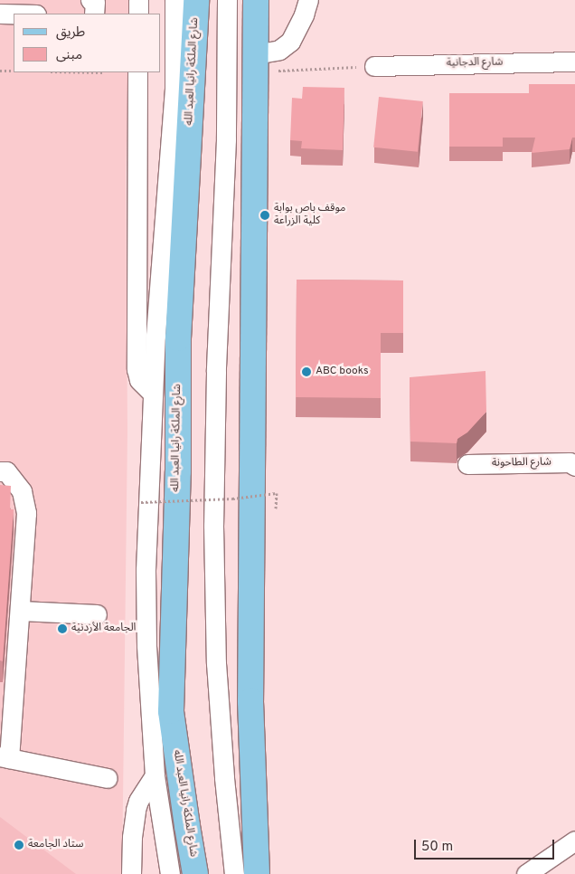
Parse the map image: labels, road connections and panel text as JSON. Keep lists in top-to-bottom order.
{
  "streets": {
    "main road": ["شارع الملكة رانيا العبد الله"],
    "street": ["شارع الدجانية", "شارع الطاحونة"]
  },
  "places": [
    "موقف باص بوابة كلية الزراعة",
    "ABC books",
    "الجامعة الأردنية",
    "ستاد الجامعة"
  ],
  "legend": ["طريق", "مبنى"],
  "scale_bar": "50 m"
}
